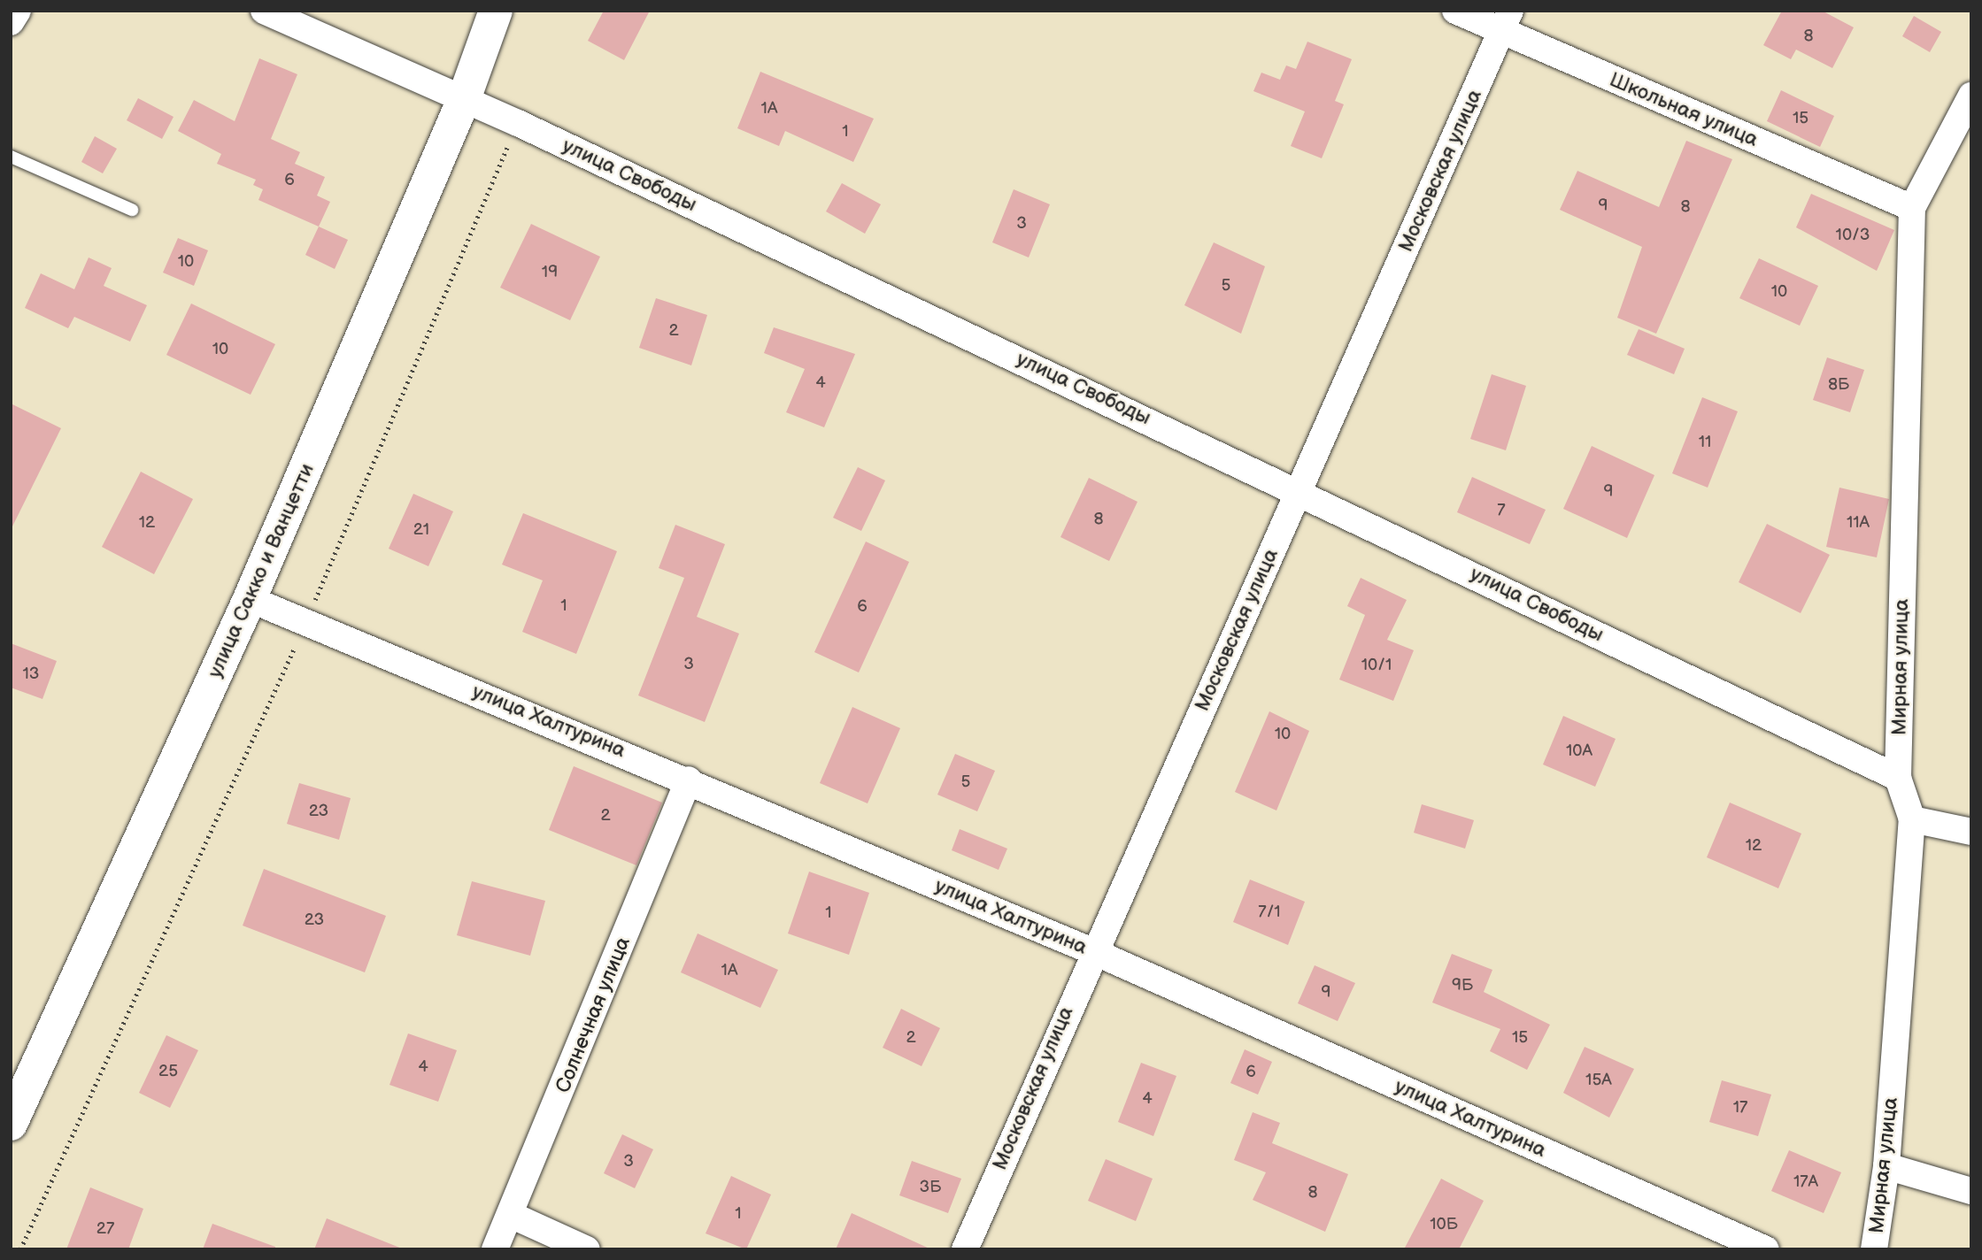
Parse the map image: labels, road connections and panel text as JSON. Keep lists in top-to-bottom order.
{
  "streets": {
    "main road": ["улица Сакко и Ванцетти"],
    "street": [
      "Школьная улица",
      "Московская улица",
      "улица Свободы",
      "Мирная улица",
      "улица Халтурина",
      "Солнечная улица"
    ]
  },
  "crossings": [
    ["Школьная улица", "Московская улица"],
    ["Школьная улица", "Мирная улица"],
    ["Московская улица", "улица Свободы"],
    ["Московская улица", "улица Халтурина"],
    ["улица Свободы", "улица Сакко и Ванцетти"],
    ["улица Свободы", "Мирная улица"],
    ["улица Сакко и Ванцетти", "улица Халтурина"],
    ["улица Халтурина", "Солнечная улица"]
  ],
  "house_numbers": [
    "8",
    "1А",
    "15",
    "1",
    "6",
    "9",
    "8",
    "3",
    "10/3",
    "10",
    "19",
    "5",
    "10",
    "2",
    "10",
    "4",
    "8Б",
    "11",
    "9",
    "7",
    "8",
    "12",
    "11А",
    "21",
    "1",
    "6",
    "3",
    "10/1",
    "13",
    "10",
    "10А",
    "5",
    "23",
    "2",
    "12",
    "7/1",
    "1",
    "23",
    "1А",
    "9Б",
    "9",
    "2",
    "15",
    "4",
    "25",
    "6",
    "15А",
    "4",
    "17",
    "3",
    "17А",
    "3Б",
    "8",
    "1",
    "10Б",
    "27"
  ]
}
